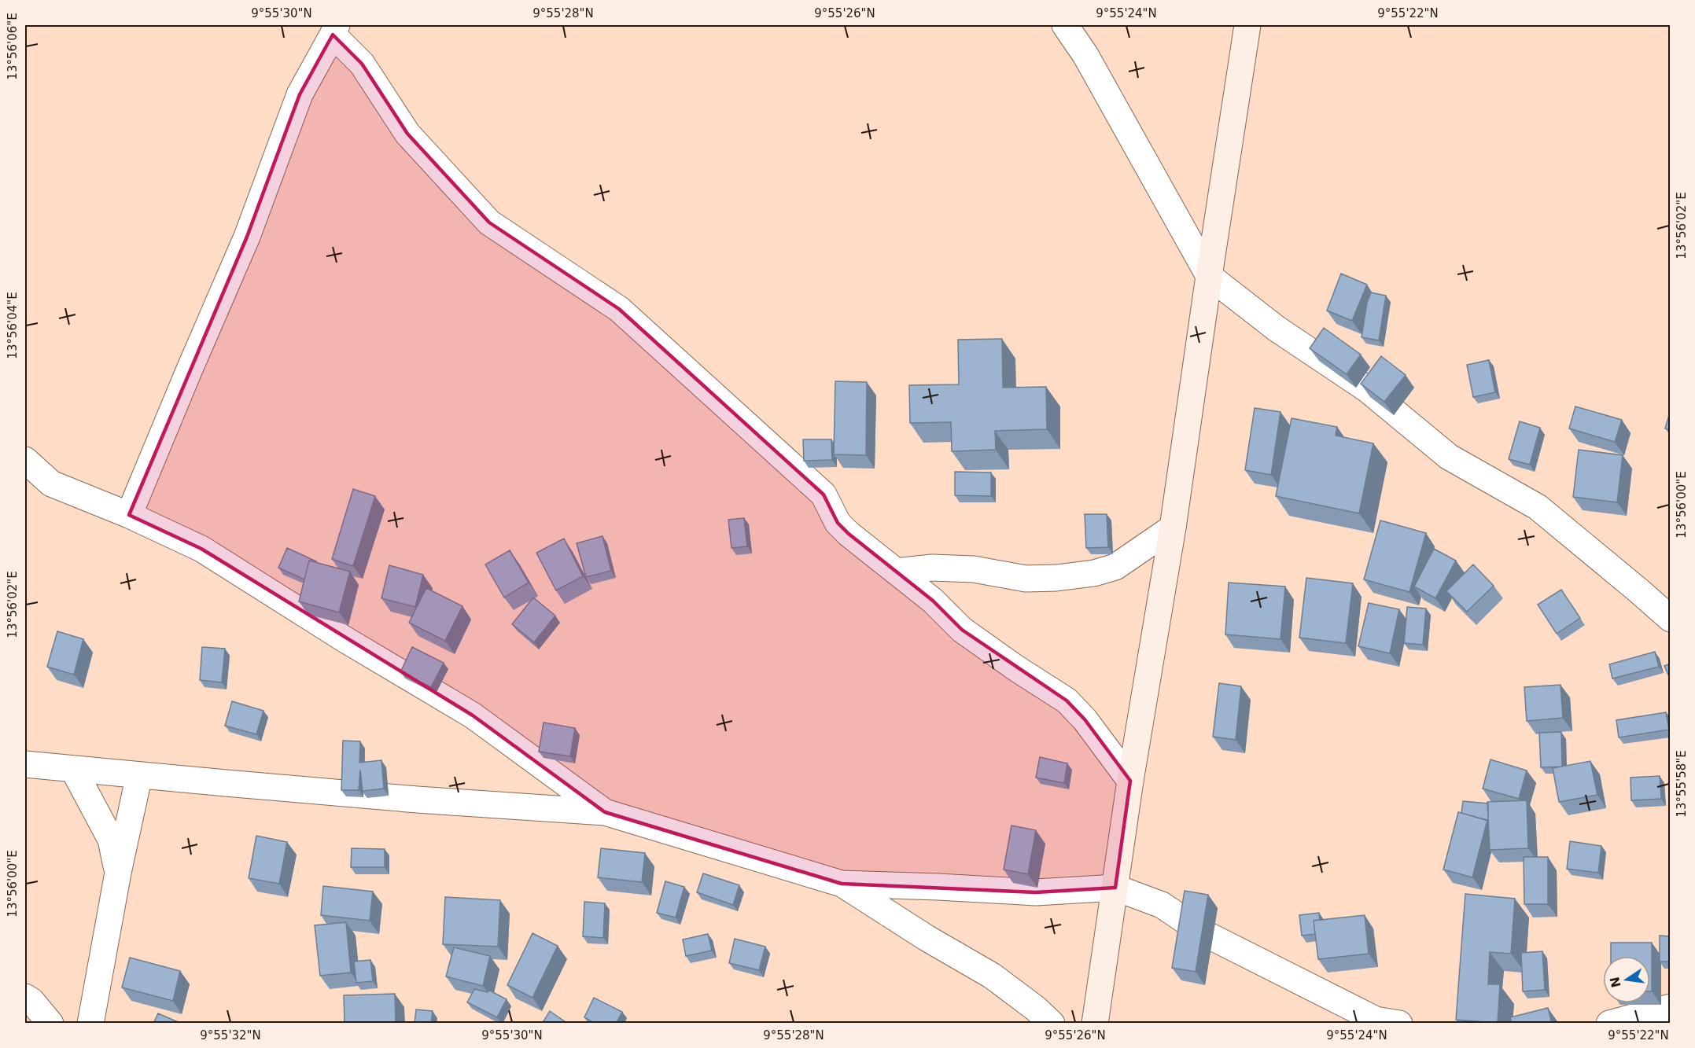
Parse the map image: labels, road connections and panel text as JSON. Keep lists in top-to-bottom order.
{
  "north": "left",
  "coordinates": [
    "9°55'30\"N",
    "9°55'28\"N",
    "9°55'26\"N",
    "9°55'24\"N",
    "9°55'22\"N",
    "13°56'06\"E",
    "13°56'02\"E",
    "13°56'04\"E",
    "13°56'00\"E",
    "13°55'58\"E",
    "9°55'32\"N"
  ]
}
